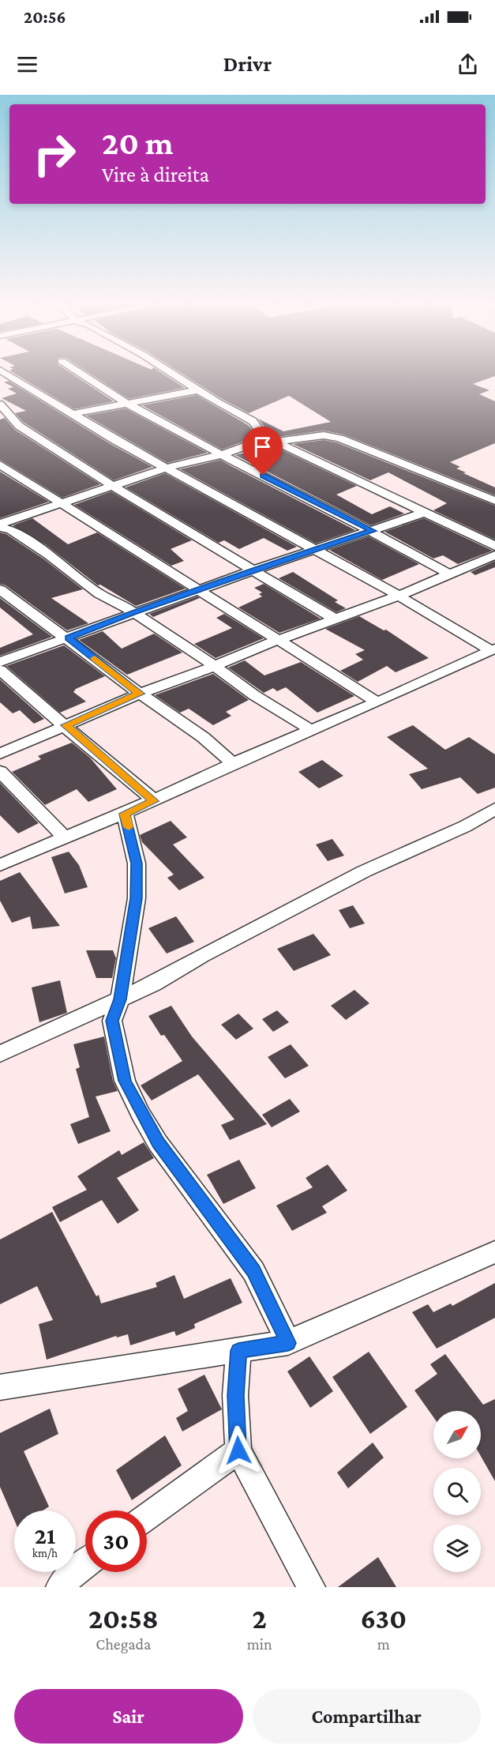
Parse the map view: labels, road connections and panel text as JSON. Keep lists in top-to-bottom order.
{
  "north": "top right",
  "page": {
    "status": "20:56",
    "header": "Drivr",
    "turn": ["20 m", "Vire à direita"],
    "speed": "21 km/h",
    "limit": "30",
    "eta": [
      "20:58",
      "Chegada",
      "2",
      "min",
      "630",
      "m"
    ],
    "buttons": ["Sair", "Compartilhar"]
  }
}
